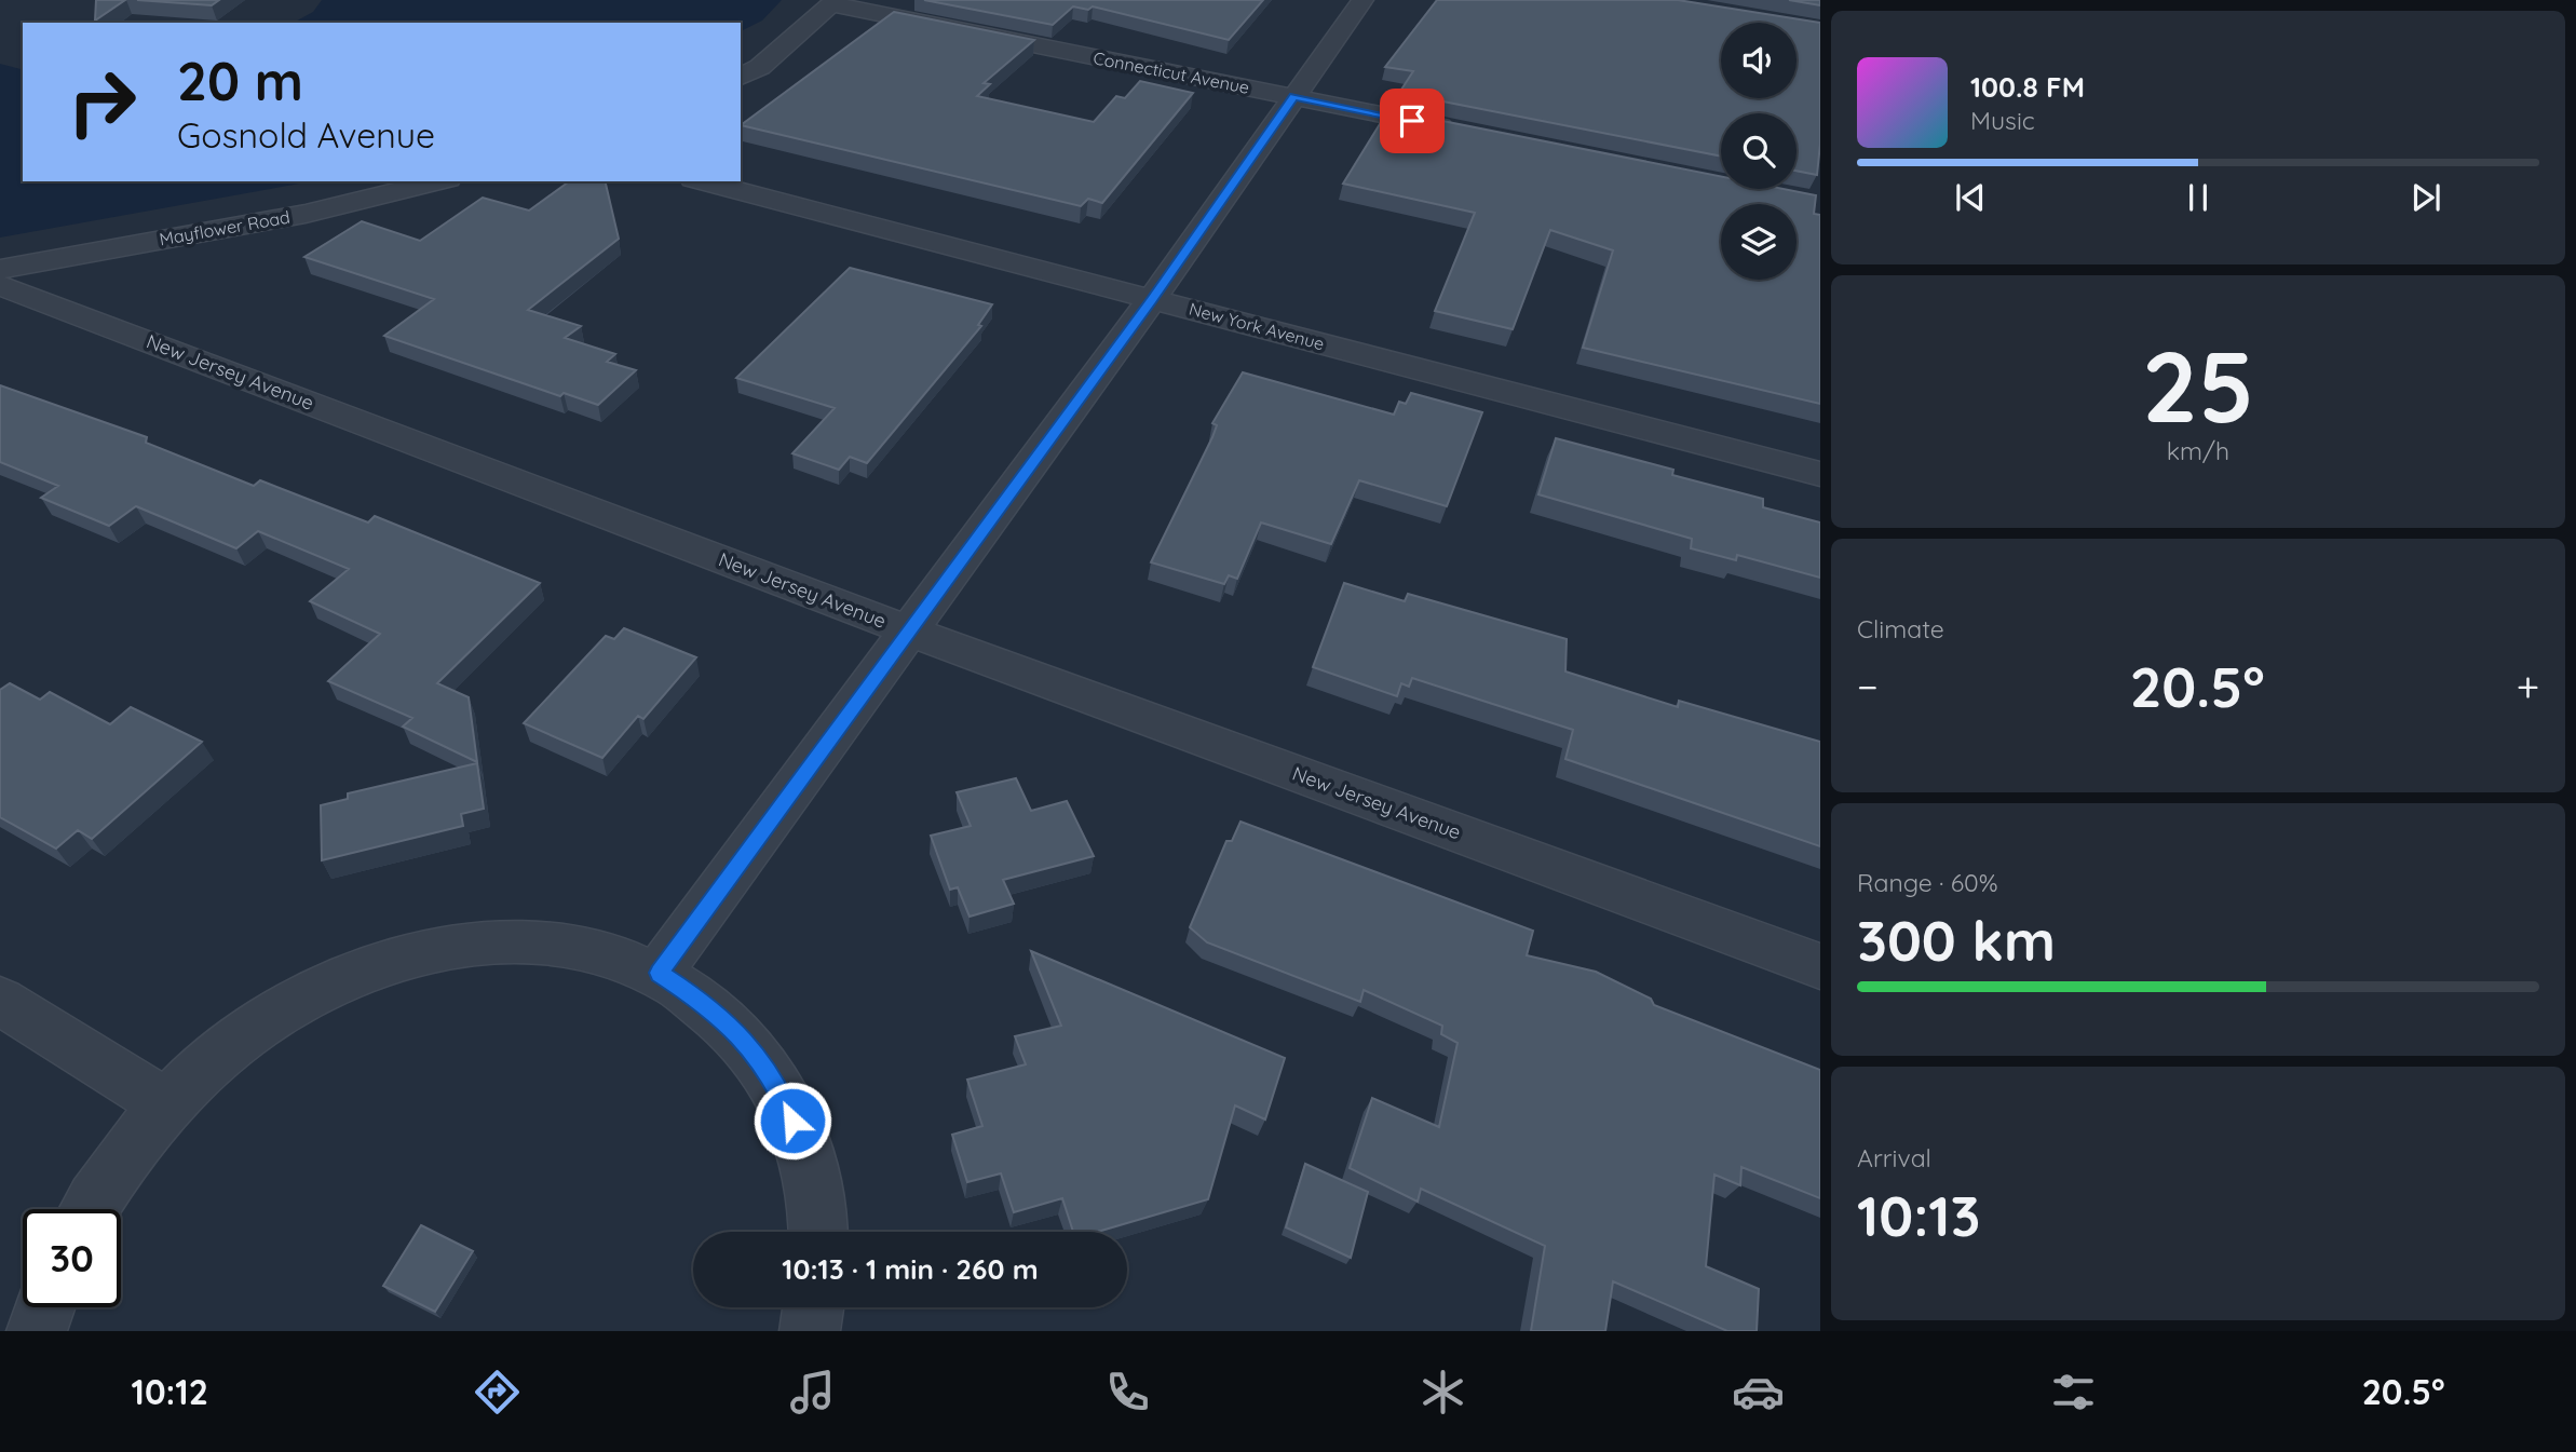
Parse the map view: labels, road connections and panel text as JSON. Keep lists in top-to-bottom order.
{
  "streets": {
    "street": [
      "Connecticut Avenue",
      "Mayflower Road",
      "New York Avenue",
      "New Jersey Avenue"
    ]
  },
  "page": {
    "turn": ["20 m", "Gosnold Avenue"],
    "song": ["100.8 FM", "Music"],
    "tile": [
      ["25", "km/h"],
      "Climate",
      ["Range · 60%", "300 km"],
      ["Arrival", "10:13"]
    ],
    "heat": ["−", "20.5°", "+"],
    "limit": "30",
    "trip": "10:13 · 1 min · 260 m",
    "tabs": ["10:12", "20.5°"]
  }
}
